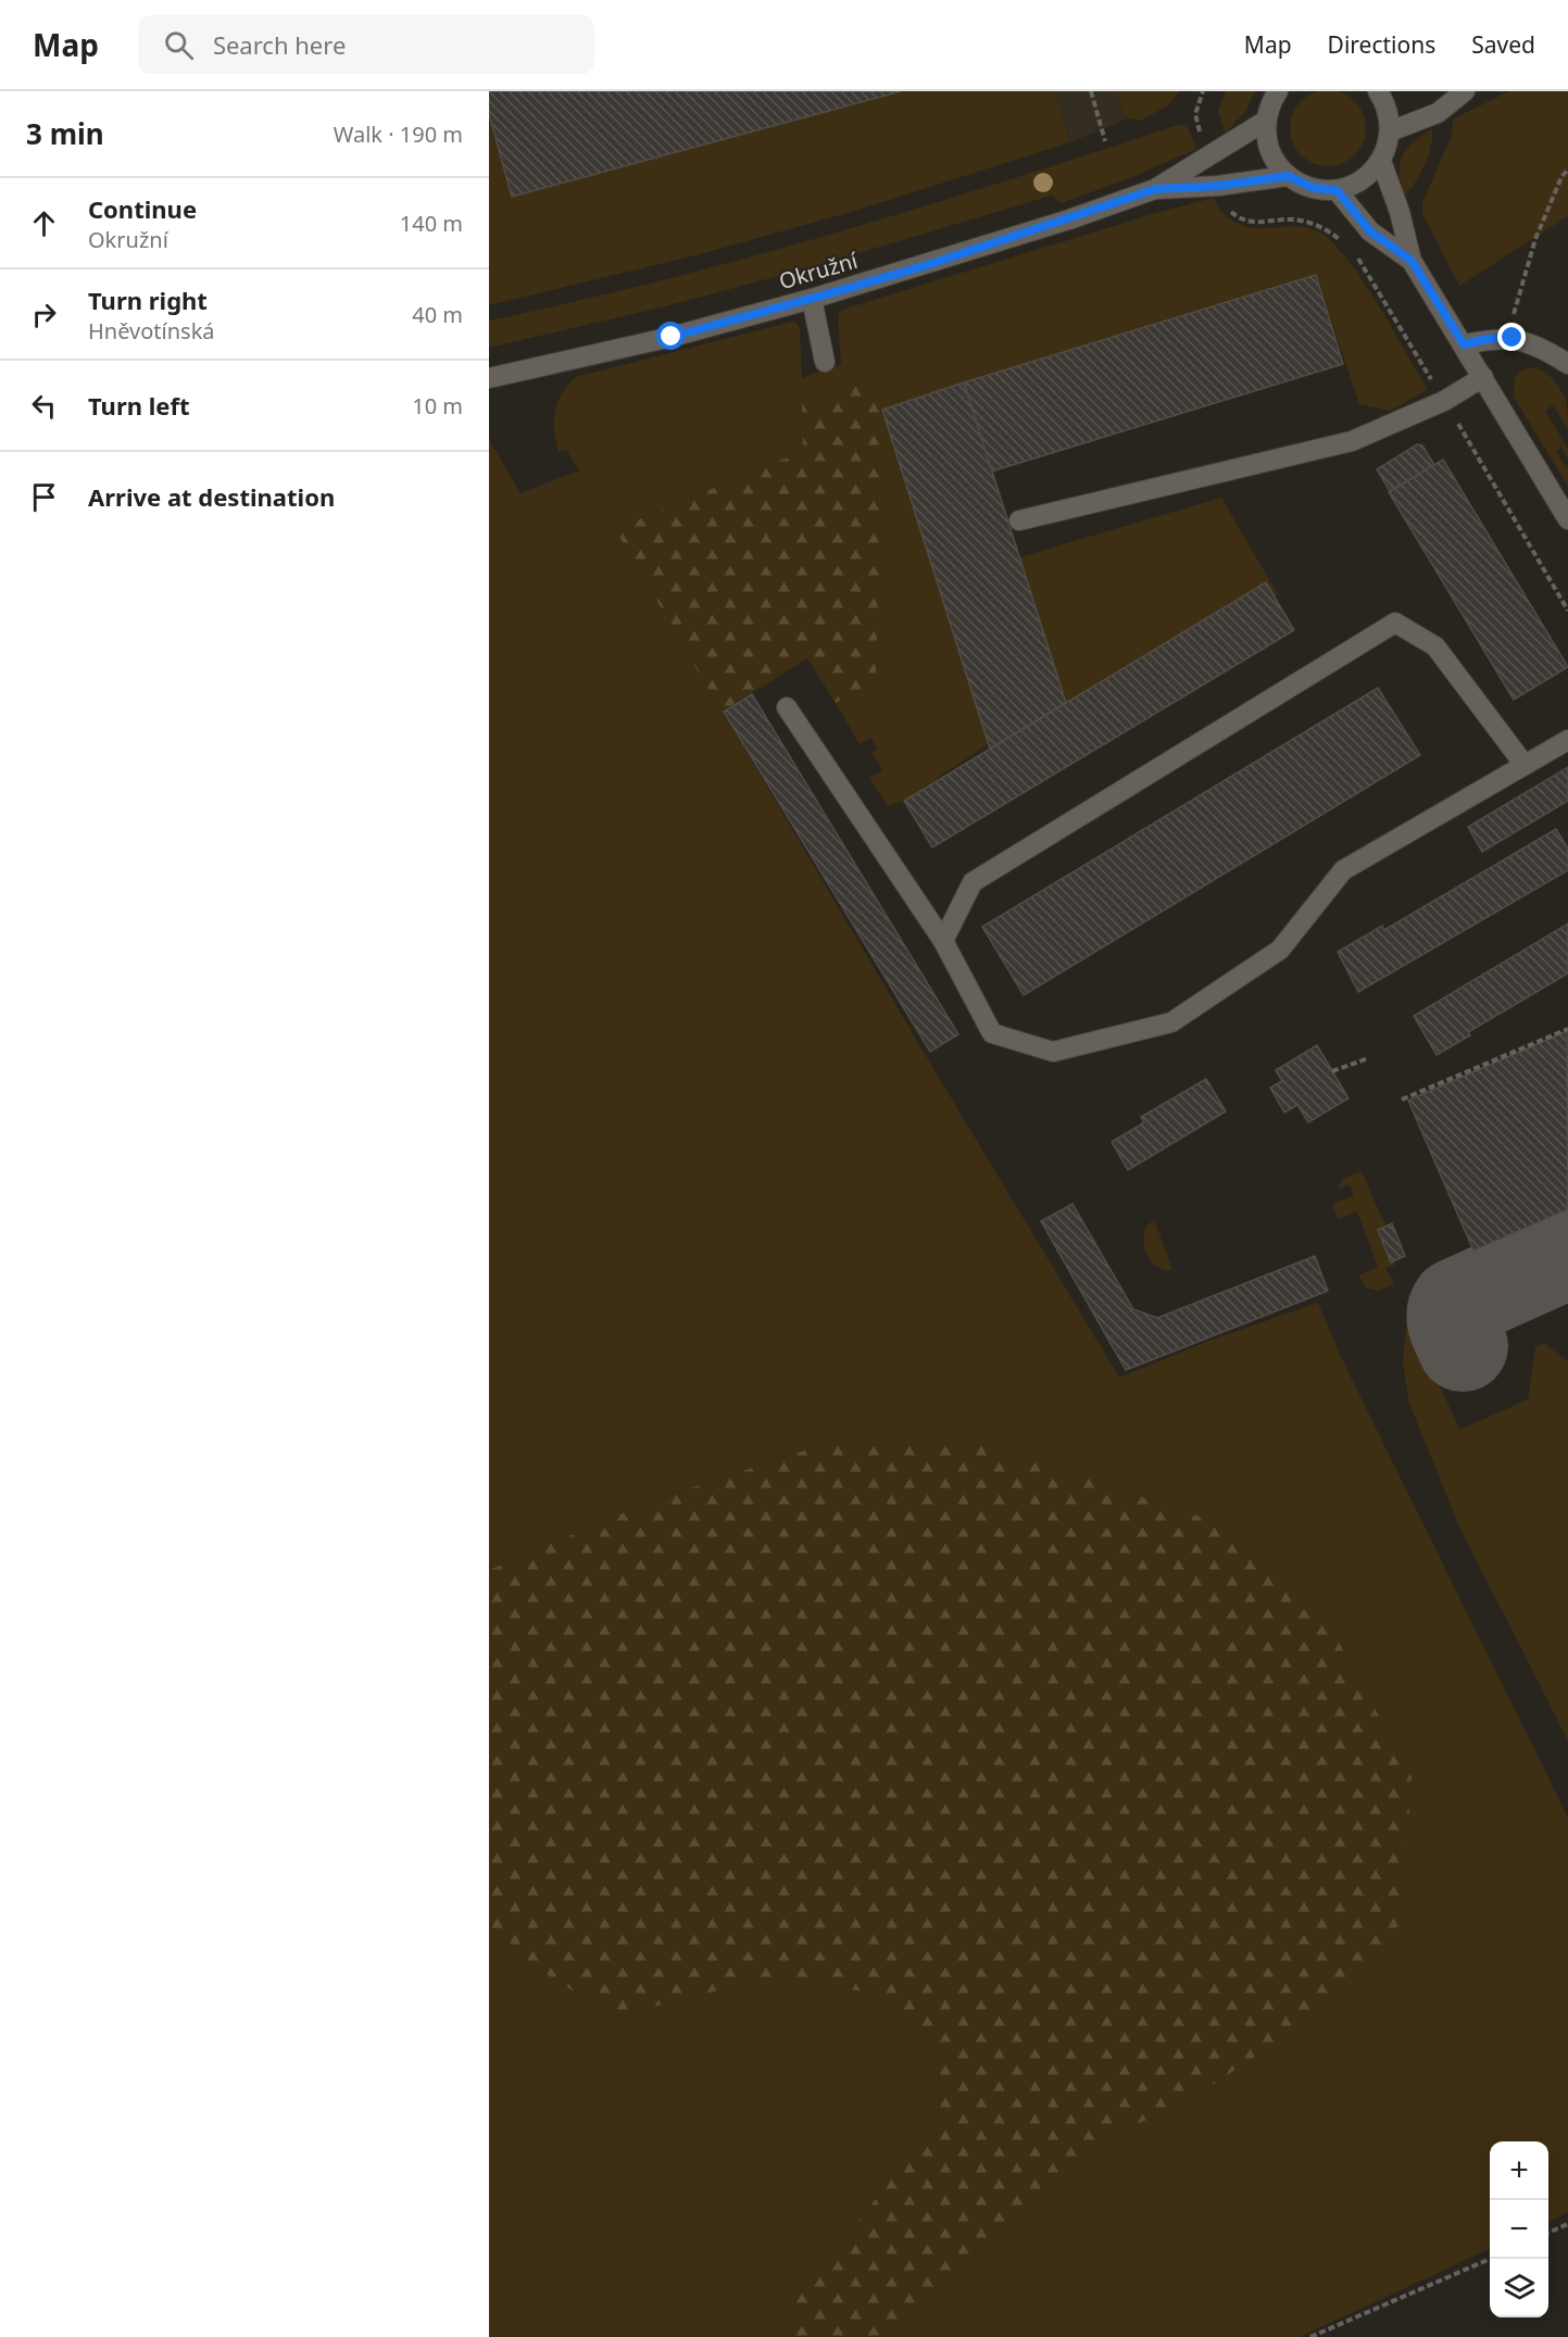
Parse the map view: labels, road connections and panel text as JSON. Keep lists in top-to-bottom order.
{
  "streets": {
    "street": ["Okružní"]
  },
  "page": {
    "header": "Map",
    "search": "Search here",
    "nav": ["Map", "Directions", "Saved"],
    "heading": ["3 min", "Walk · 190 m"],
    "list": [
      ["Continue", "Okružní", "140 m"],
      ["Turn right", "Hněvotínská", "40 m"],
      ["Turn left", "10 m"],
      "Arrive at destination"
    ],
    "map_buttons": ["+", "−"]
  }
}
